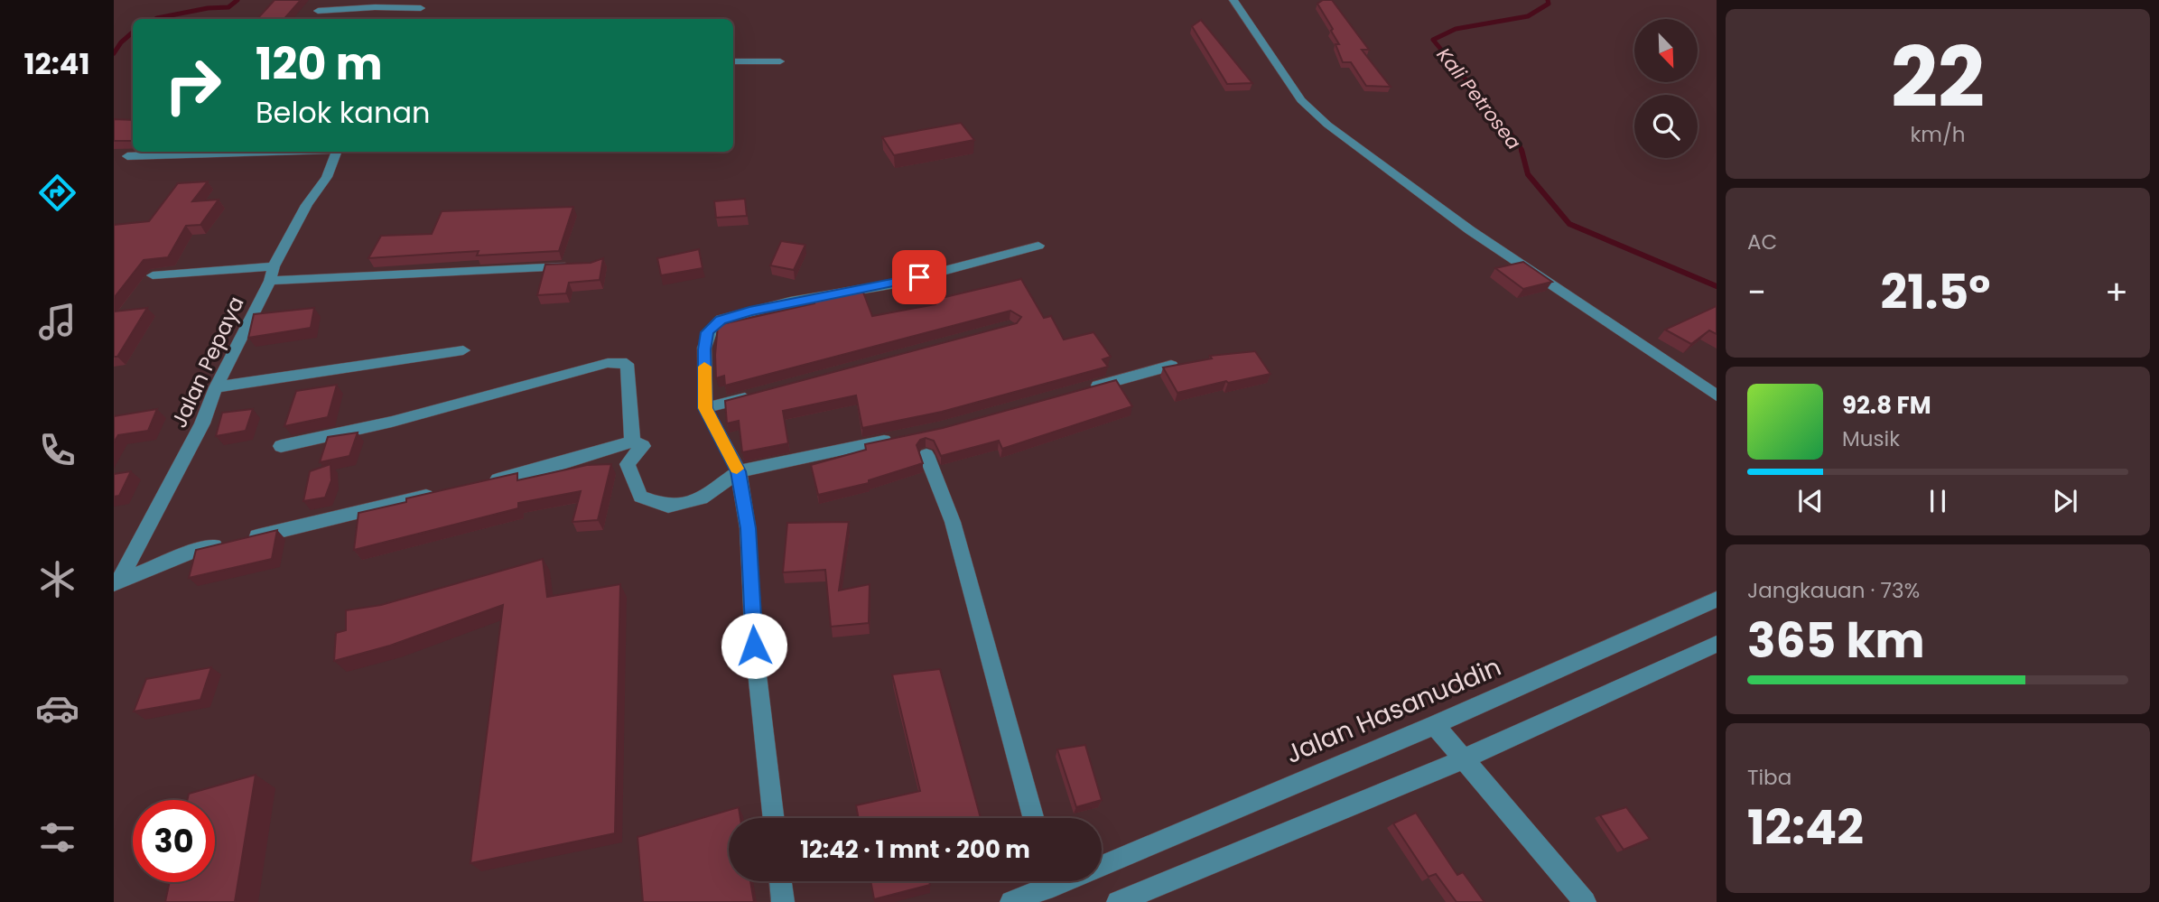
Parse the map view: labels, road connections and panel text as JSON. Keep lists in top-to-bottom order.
{
  "streets": {
    "street": ["Jalan Pepaya", "Jalan Hasanuddin"]
  },
  "water": ["Kali Petrosea"],
  "north": "bottom right",
  "page": {
    "tabs": "12:41",
    "tile": [
      ["22", "km/h"],
      "AC",
      ["Jangkauan · 73%", "365 km"],
      ["Tiba", "12:42"]
    ],
    "turn": ["120 m", "Belok kanan"],
    "heat": ["−", "21.5°", "+"],
    "song": ["92.8 FM", "Musik"],
    "limit": "30",
    "trip": "12:42 · 1 mnt · 200 m"
  }
}
